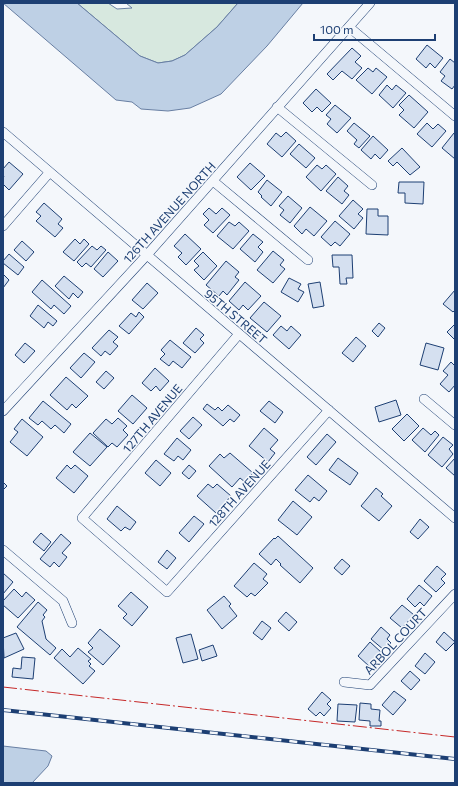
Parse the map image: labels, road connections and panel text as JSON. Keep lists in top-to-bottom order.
{
  "streets": {
    "street": [
      "126TH AVENUE NORTH",
      "95TH STREET",
      "127TH AVENUE",
      "128TH AVENUE",
      "ARBOL COURT"
    ]
  },
  "crossings": [
    ["126TH AVENUE NORTH", "95TH STREET"],
    ["95TH STREET", "127TH AVENUE"],
    ["95TH STREET", "128TH AVENUE"],
    ["127TH AVENUE", "128TH AVENUE"]
  ],
  "scale_bar": "100 m"
}
